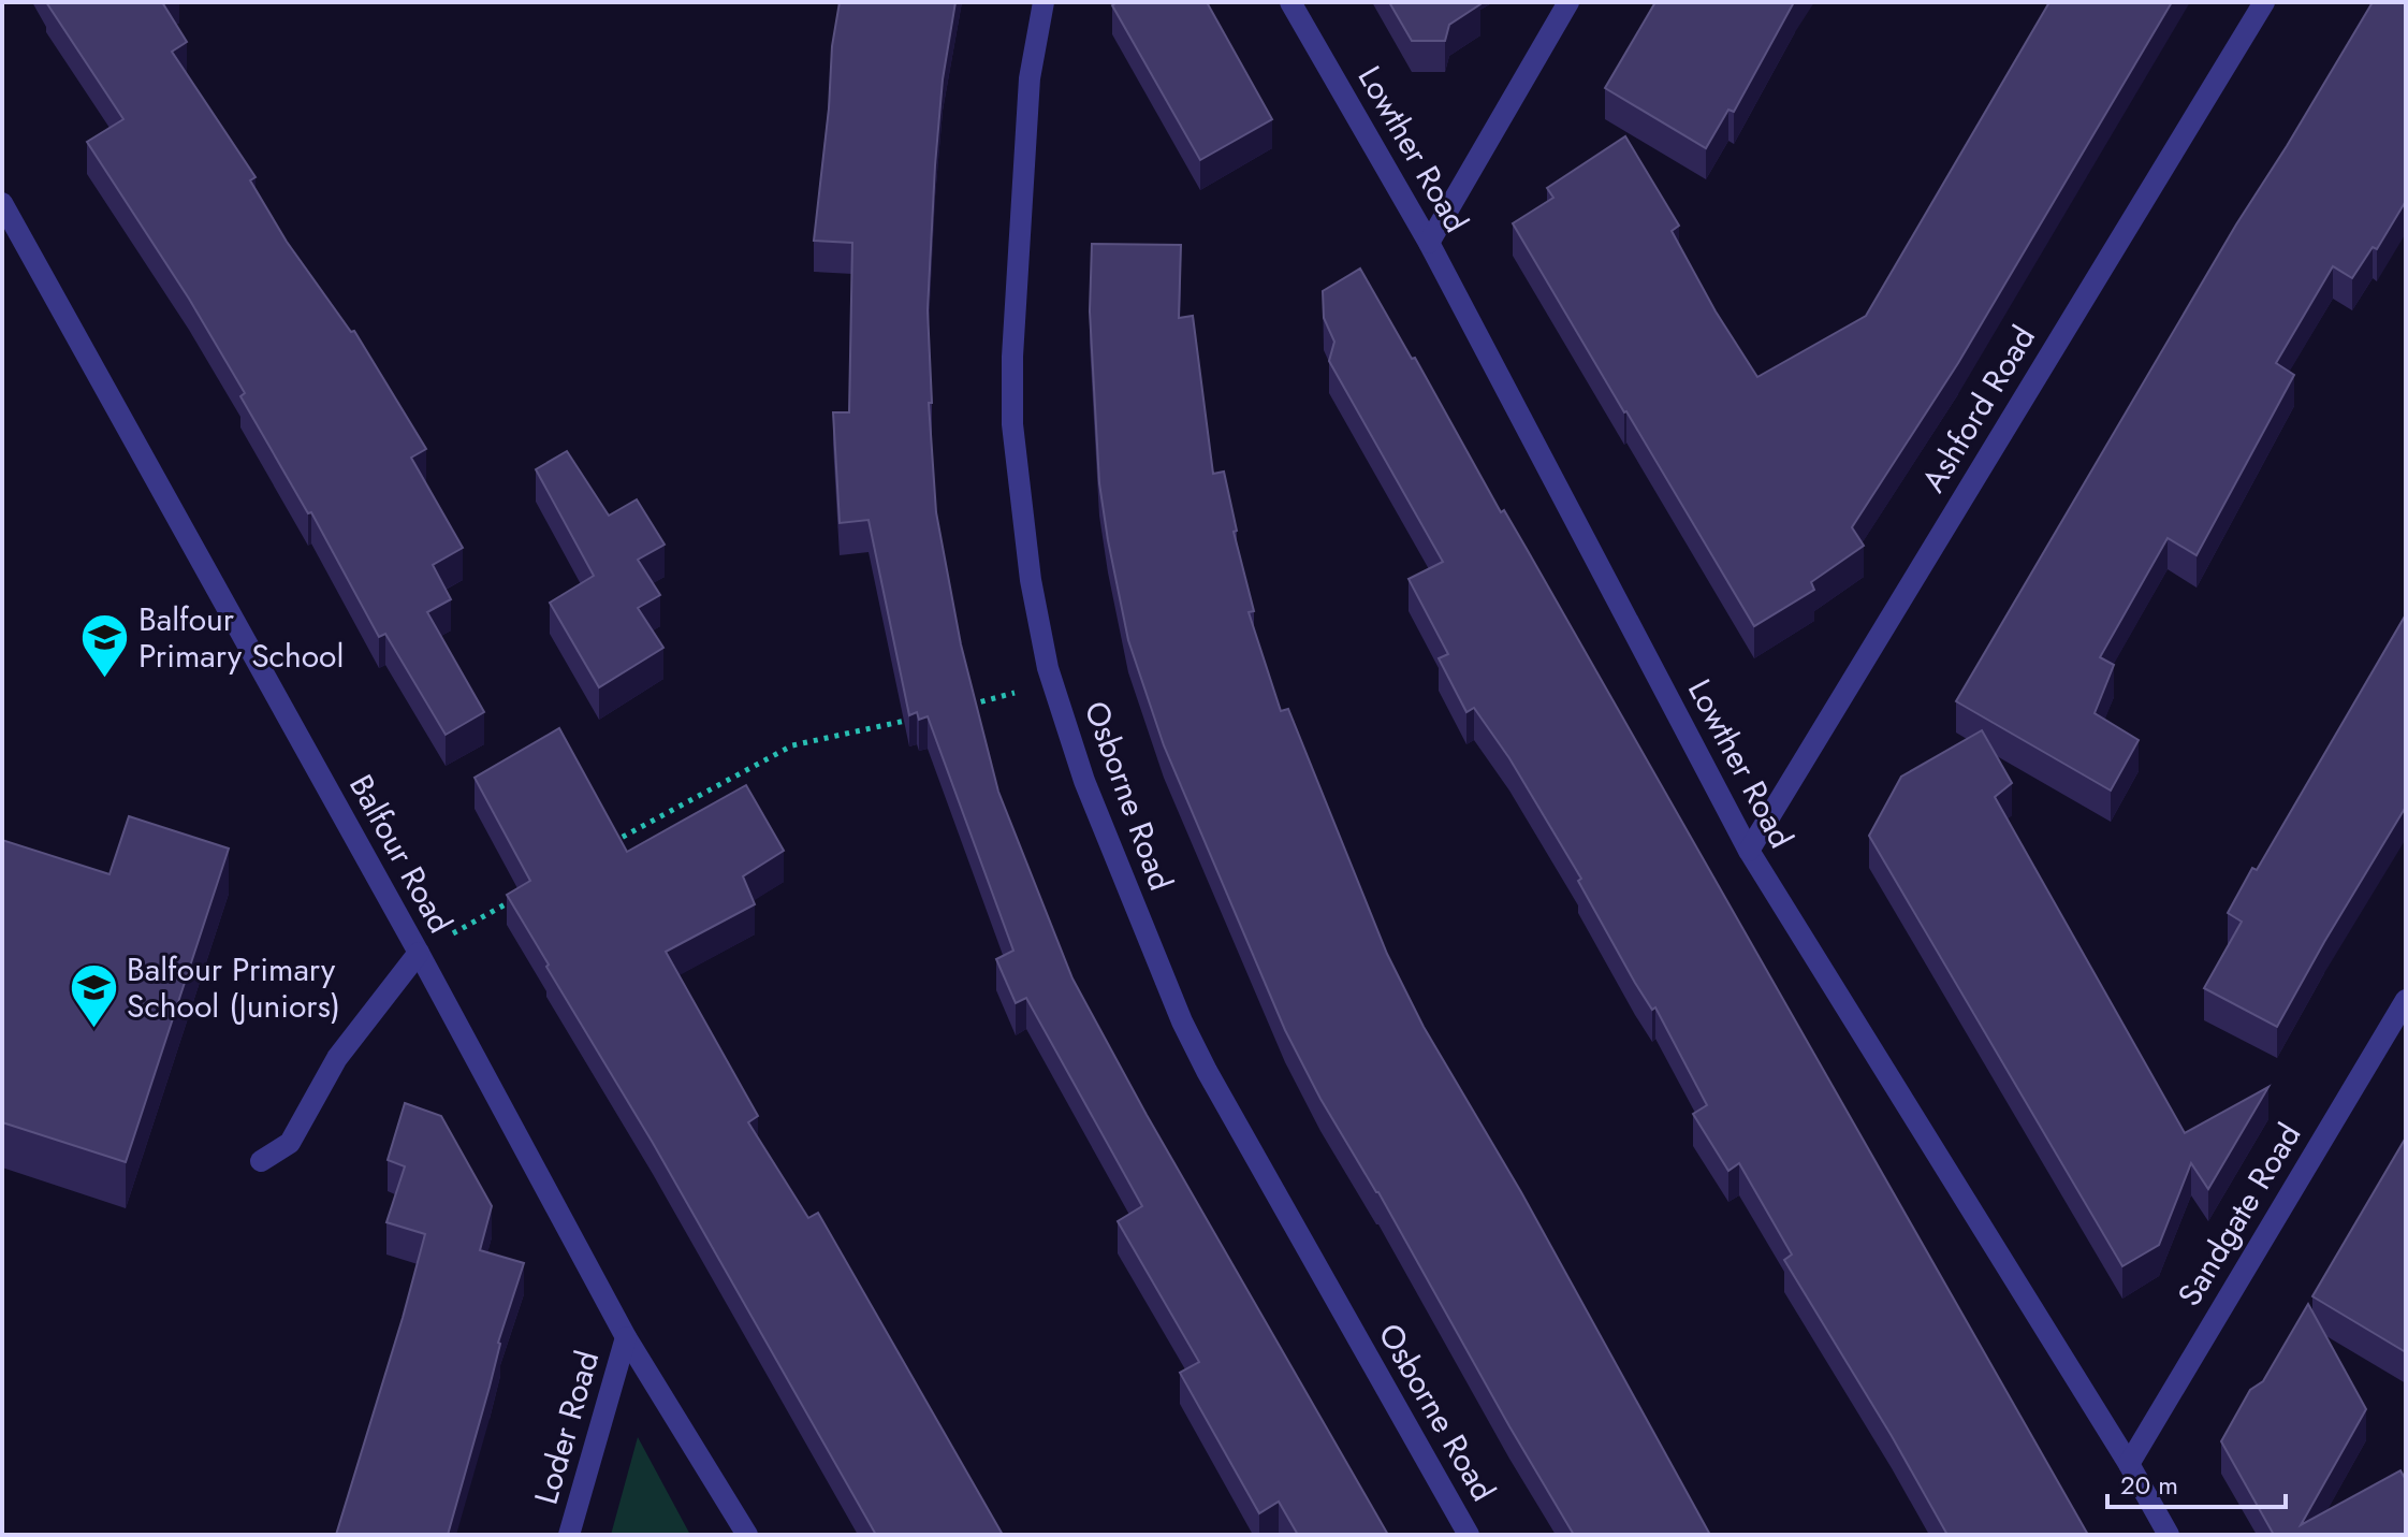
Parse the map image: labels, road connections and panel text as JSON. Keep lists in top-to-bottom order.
{
  "streets": {
    "street": [
      "Lowther Road",
      "Ashford Road",
      "Osborne Road",
      "Balfour Road",
      "Sandgate Road",
      "Loder Road"
    ]
  },
  "crossings": [
    ["Lowther Road", "Ashford Road"],
    ["Lowther Road", "Sandgate Road"],
    ["Balfour Road", "Loder Road"]
  ],
  "places": {
    "school or university": ["Balfour Primary School", "Balfour Primary School (Juniors)"]
  },
  "scale_bar": "20 m"
}
